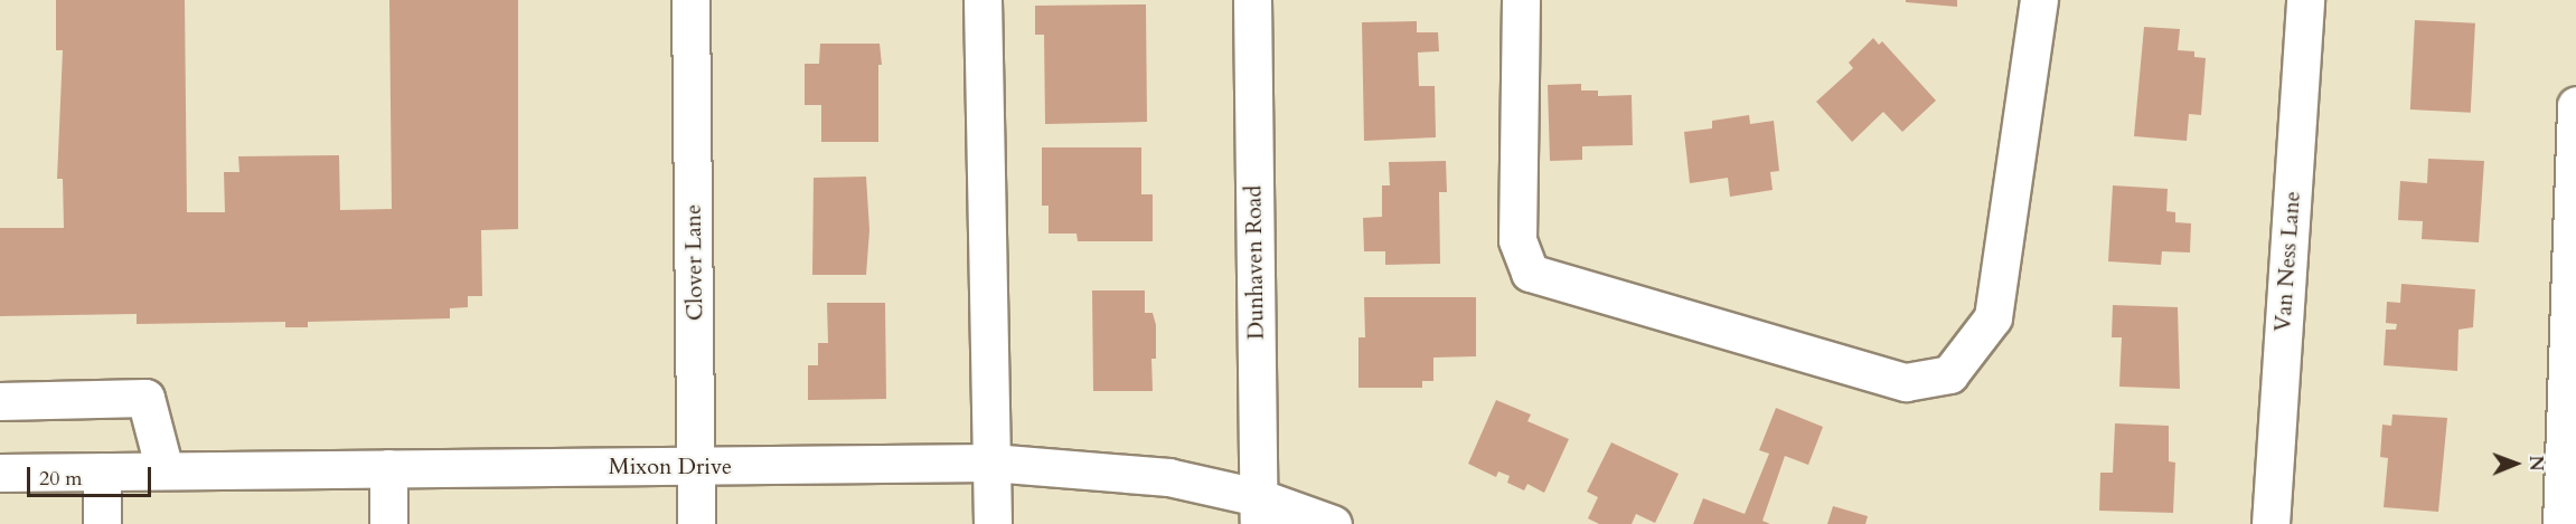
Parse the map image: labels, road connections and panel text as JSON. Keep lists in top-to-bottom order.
{
  "streets": {
    "street": [
      "Van Ness Lane",
      "Clover Lane",
      "Dunhaven Road",
      "Mixon Drive"
    ]
  },
  "crossings": [
    ["Clover Lane", "Mixon Drive"],
    ["Dunhaven Road", "Mixon Drive"]
  ],
  "scale_bar": "20 m",
  "north": "right"
}
